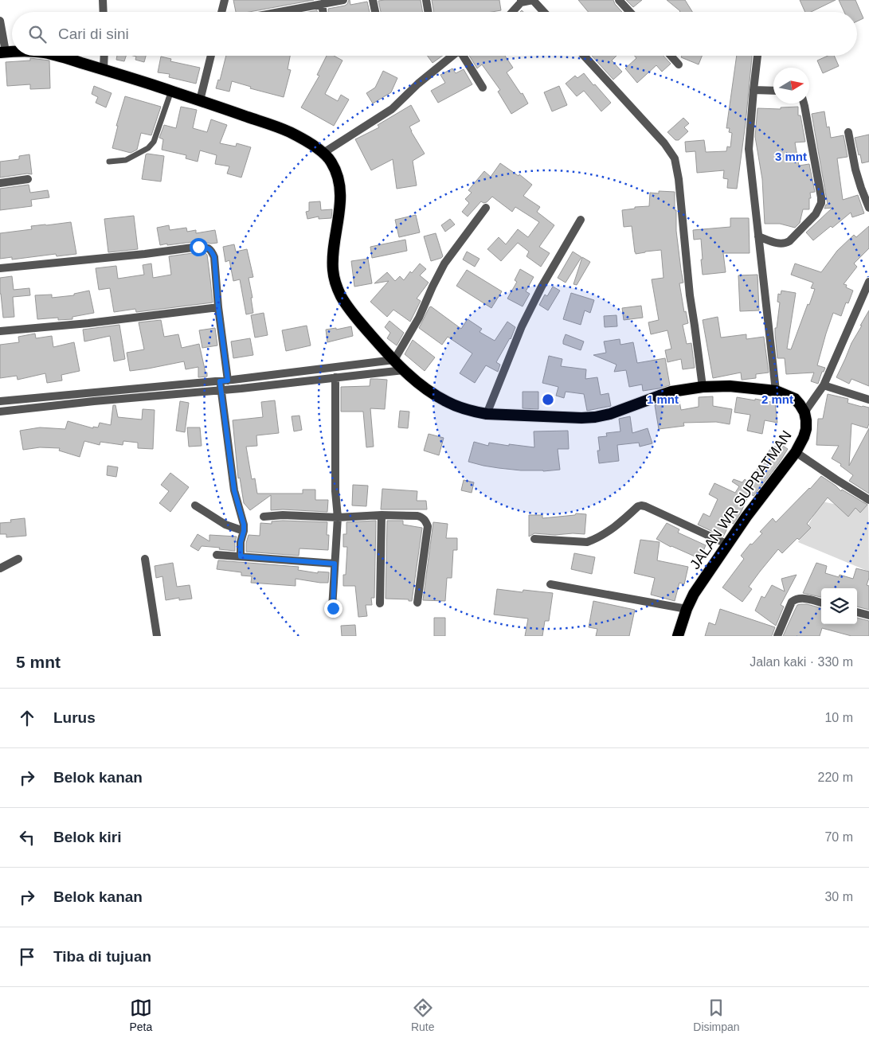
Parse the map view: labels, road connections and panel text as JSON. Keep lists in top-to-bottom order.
{
  "streets": {
    "highway": ["JALAN WR SUPRATMAN"]
  },
  "north": "right",
  "page": {
    "search": "Cari di sini",
    "heading": ["5 mnt", "Jalan kaki · 330 m"],
    "list": [
      ["Lurus", "10 m"],
      ["Belok kanan", "220 m"],
      ["Belok kiri", "70 m"],
      ["Belok kanan", "30 m"],
      "Tiba di tujuan"
    ],
    "nav": ["Peta", "Rute", "Disimpan"]
  },
  "rings": ["3 mnt", "1 mnt", "2 mnt"]
}
